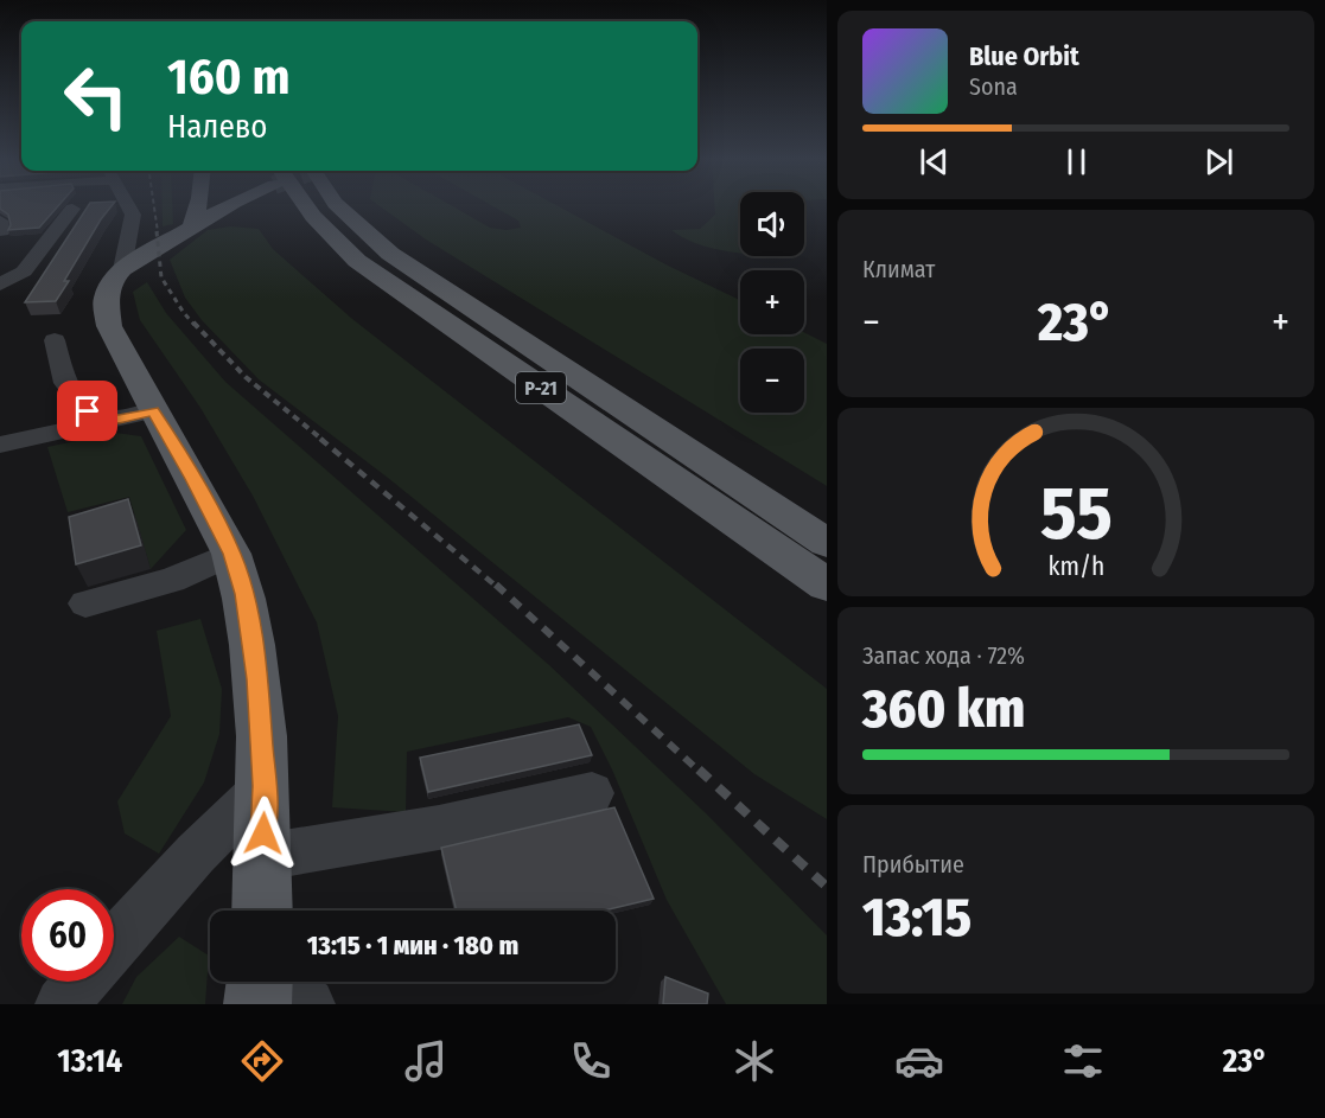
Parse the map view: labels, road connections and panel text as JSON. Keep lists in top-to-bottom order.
{
  "streets": {
    "main road": ["Р-21"]
  },
  "page": {
    "turn": ["160 m", "Налево"],
    "song": ["Blue Orbit", "Sona"],
    "map_buttons": ["+", "−"],
    "tile": [
      "Климат",
      ["Запас хода · 72%", "360 km"],
      ["Прибытие", "13:15"]
    ],
    "heat": ["−", "23°", "+"],
    "limit": "60",
    "trip": "13:15 · 1 мин · 180 m",
    "tabs": ["13:14", "23°"],
    "gauge": ["55", "km/h"]
  }
}
